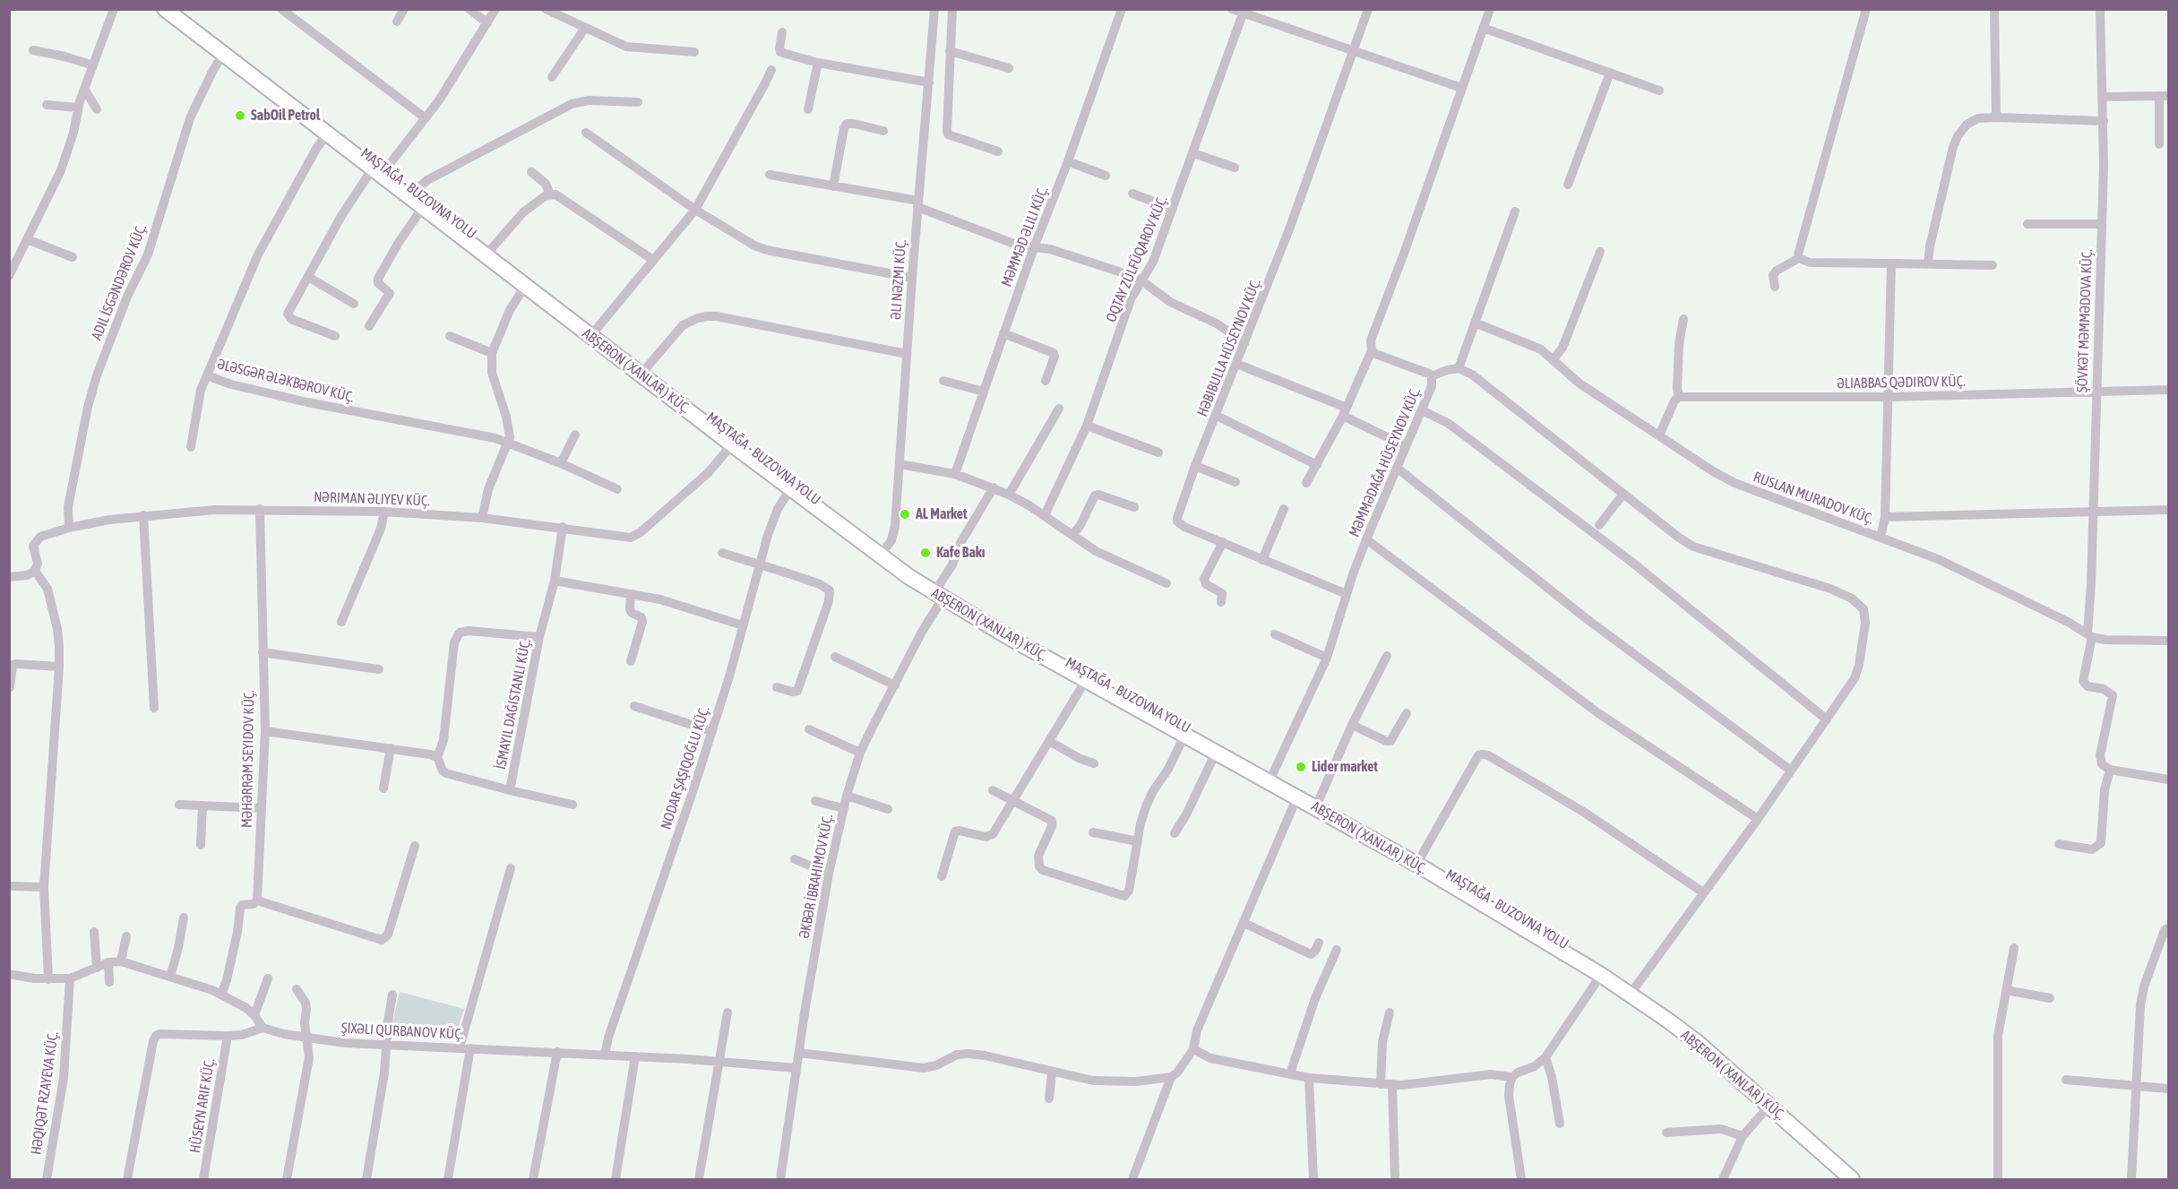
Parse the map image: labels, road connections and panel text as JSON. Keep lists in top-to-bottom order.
{
  "streets": {
    "main road": ["MAŞTAĞA - BUZOVNA YOLU", "ABŞERON ( XANLAR ) KÜÇ."],
    "street": [
      "MƏMMƏD ƏLILI KÜÇ.",
      "OQTAY ZÜLFÜQAROV KÜÇ.",
      "ƏLI NƏZMI KÜÇ.",
      "ADIL İSGƏNDƏROV KÜÇ.",
      "ŞÖVKƏT MƏMMƏDOVA KÜÇ.",
      "HƏBIBULLA HÜSEYNOV KÜÇ.",
      "ƏLƏSGƏR ƏLƏKBƏROV KÜÇ.",
      "ƏLIABBAS QƏDIROV KÜÇ.",
      "MƏMMƏDAĞA HÜSEYNOV KÜÇ.",
      "RUSLAN MURADOV KÜÇ.",
      "NƏRIMAN ƏLIYEV KÜÇ.",
      "MƏHƏRRƏM SEYIDOV KÜÇ.",
      "ƏKBƏR İBRAHIMOV KÜÇ.",
      "HƏQIQƏT RZAYEVA KÜÇ.",
      "HÜSEYN ARIF KÜÇ."
    ]
  },
  "crossings": [
    ["MAŞTAĞA - BUZOVNA YOLU", "ƏLI NƏZMI KÜÇ."],
    ["MAŞTAĞA - BUZOVNA YOLU", "ADIL İSGƏNDƏROV KÜÇ."],
    ["MAŞTAĞA - BUZOVNA YOLU", "ABŞERON ( XANLAR ) KÜÇ."],
    ["MAŞTAĞA - BUZOVNA YOLU", "MƏMMƏDAĞA HÜSEYNOV KÜÇ."],
    ["MAŞTAĞA - BUZOVNA YOLU", "ƏKBƏR İBRAHIMOV KÜÇ."],
    ["ƏLI NƏZMI KÜÇ.", "ABŞERON ( XANLAR ) KÜÇ."],
    ["ADIL İSGƏNDƏROV KÜÇ.", "ABŞERON ( XANLAR ) KÜÇ."],
    ["ADIL İSGƏNDƏROV KÜÇ.", "NƏRIMAN ƏLIYEV KÜÇ."],
    ["ŞÖVKƏT MƏMMƏDOVA KÜÇ.", "ƏLIABBAS QƏDIROV KÜÇ."],
    ["ŞÖVKƏT MƏMMƏDOVA KÜÇ.", "RUSLAN MURADOV KÜÇ."],
    ["HƏBIBULLA HÜSEYNOV KÜÇ.", "MƏMMƏDAĞA HÜSEYNOV KÜÇ."],
    ["ABŞERON ( XANLAR ) KÜÇ.", "ƏLƏSGƏR ƏLƏKBƏROV KÜÇ."],
    ["ABŞERON ( XANLAR ) KÜÇ.", "NƏRIMAN ƏLIYEV KÜÇ."],
    ["ABŞERON ( XANLAR ) KÜÇ.", "ƏKBƏR İBRAHIMOV KÜÇ."],
    ["NƏRIMAN ƏLIYEV KÜÇ.", "MƏHƏRRƏM SEYIDOV KÜÇ."]
  ],
  "places": [
    "SabOil Petrol",
    "AL Market",
    "Kafe Bakı",
    "Lider market"
  ]
}
